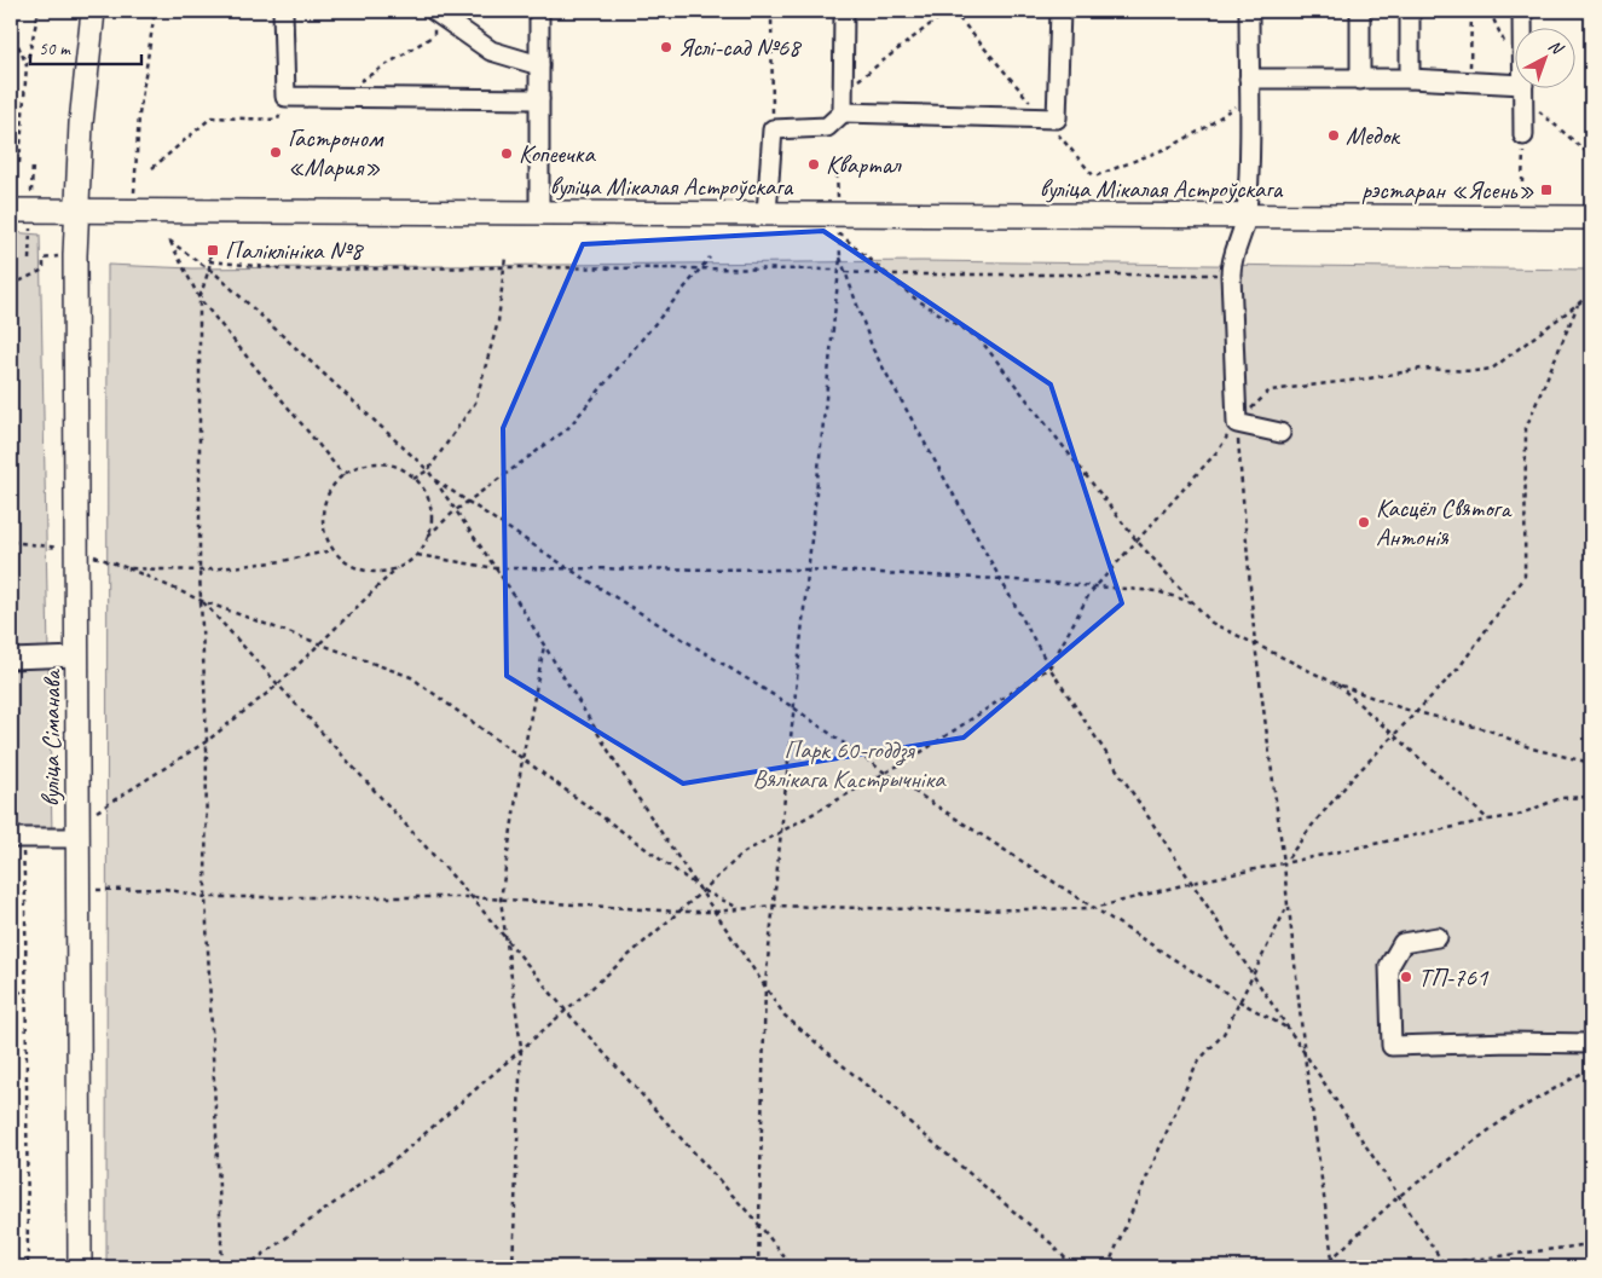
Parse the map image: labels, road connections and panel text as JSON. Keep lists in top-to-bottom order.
{
  "streets": {
    "main road": ["вуліца Мікалая Астроўскага", "вуліца Сіманава"]
  },
  "crossings": [
    ["вуліца Мікалая Астроўскага", "вуліца Сіманава"]
  ],
  "parks": ["Парк 60-годдзя Вялікага Кастрычніка"],
  "places": {
    "other": [
      "Яслі-сад №68",
      "Медок",
      "Гастроном «Мария»",
      "Копеечка",
      "Квартал",
      "Касцёл Святога Антонія",
      "ТП-761"
    ],
    "transit": ["рэстаран «Ясень»", "Паліклініка №8"]
  },
  "scale_bar": "50 m",
  "north": "top right"
}
